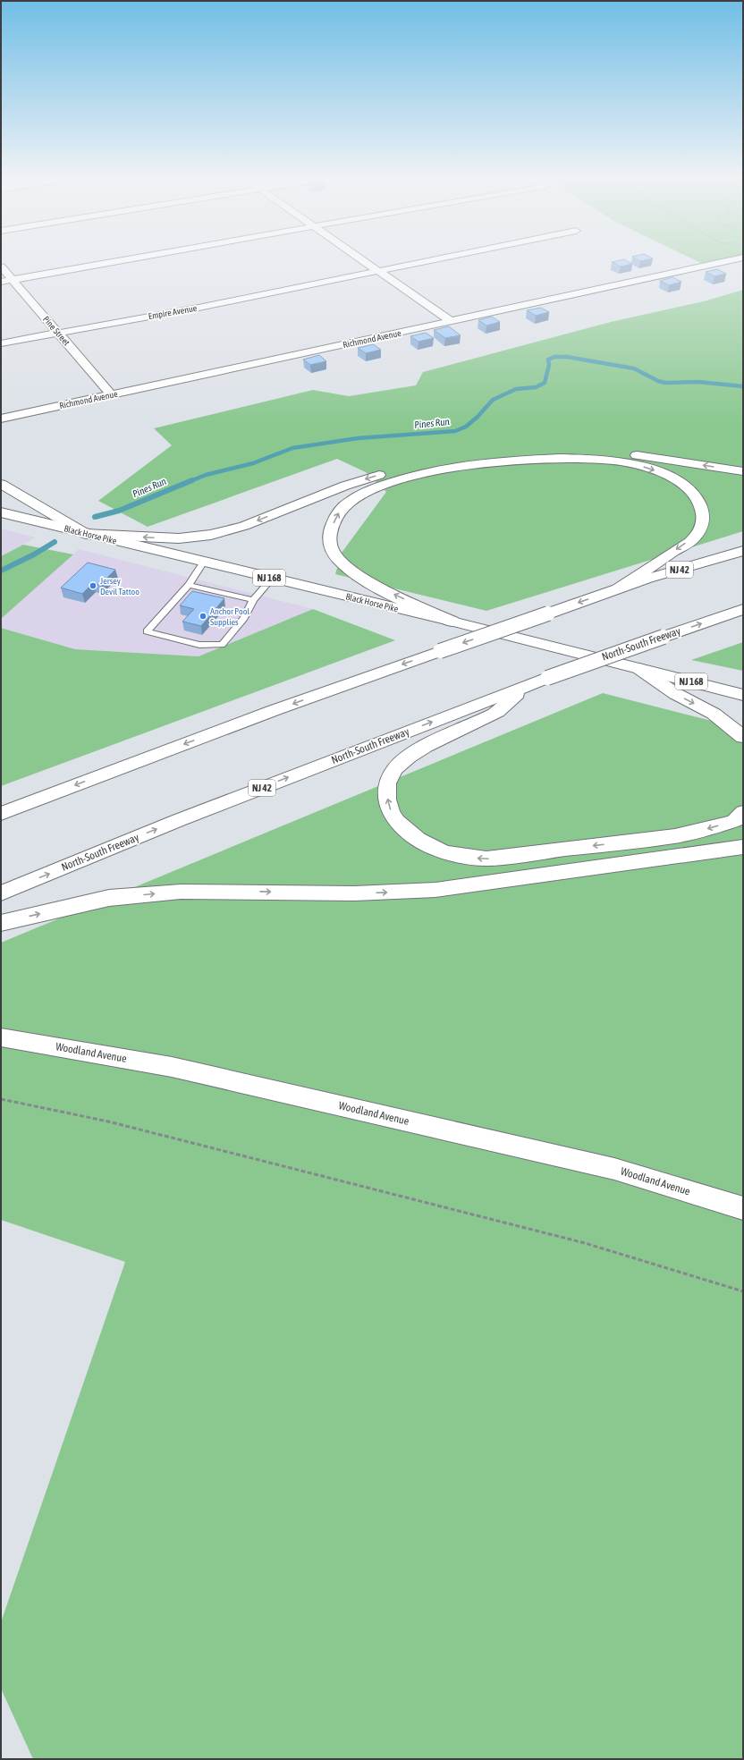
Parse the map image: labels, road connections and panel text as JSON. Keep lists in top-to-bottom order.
{
  "streets": {
    "main road": [
      "Black Horse Pike",
      "NJ 42",
      "NJ 168",
      "North-South Freeway"
    ],
    "street": [
      "Empire Avenue",
      "Pine Street",
      "Richmond Avenue",
      "Woodland Avenue"
    ]
  },
  "crossings": [
    ["Empire Avenue", "Pine Street"],
    ["Pine Street", "Richmond Avenue"]
  ],
  "water": ["Pines Run"],
  "places": ["Jersey Devil Tattoo", "Anchor Pool Supplies"]
}
